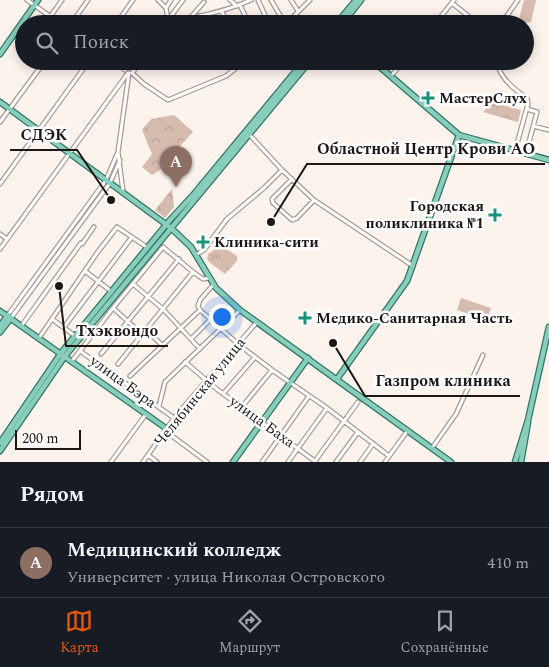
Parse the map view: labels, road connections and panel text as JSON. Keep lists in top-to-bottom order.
{
  "streets": {
    "main road": ["улица Бэра"],
    "street": ["Челябинская улица", "улица Баха"]
  },
  "crossings": [
    ["улица Бэра", "Челябинская улица"],
    ["Челябинская улица", "улица Баха"]
  ],
  "places": {
    "health": [
      "МастерСлух",
      "Городская поликлиника №1",
      "Клиника-сити",
      "Медико-Санитарная Часть"
    ],
    "other": [
      "СДЭК",
      "Областной Центр Крови АО",
      "Тхэквондо",
      "Газпром клиника"
    ]
  },
  "scale_bar": "200 m",
  "page": {
    "search": "Поиск",
    "pins": "A",
    "scale": "200 m",
    "heading": "Рядом",
    "list": [
      {
        "mark": "A",
        "name": "Медицинский колледж",
        "note": "Университет · улица Николая Островского",
        "value": "410 m"
      }
    ],
    "nav": ["Карта", "Маршрут", "Сохранённые"]
  }
}
